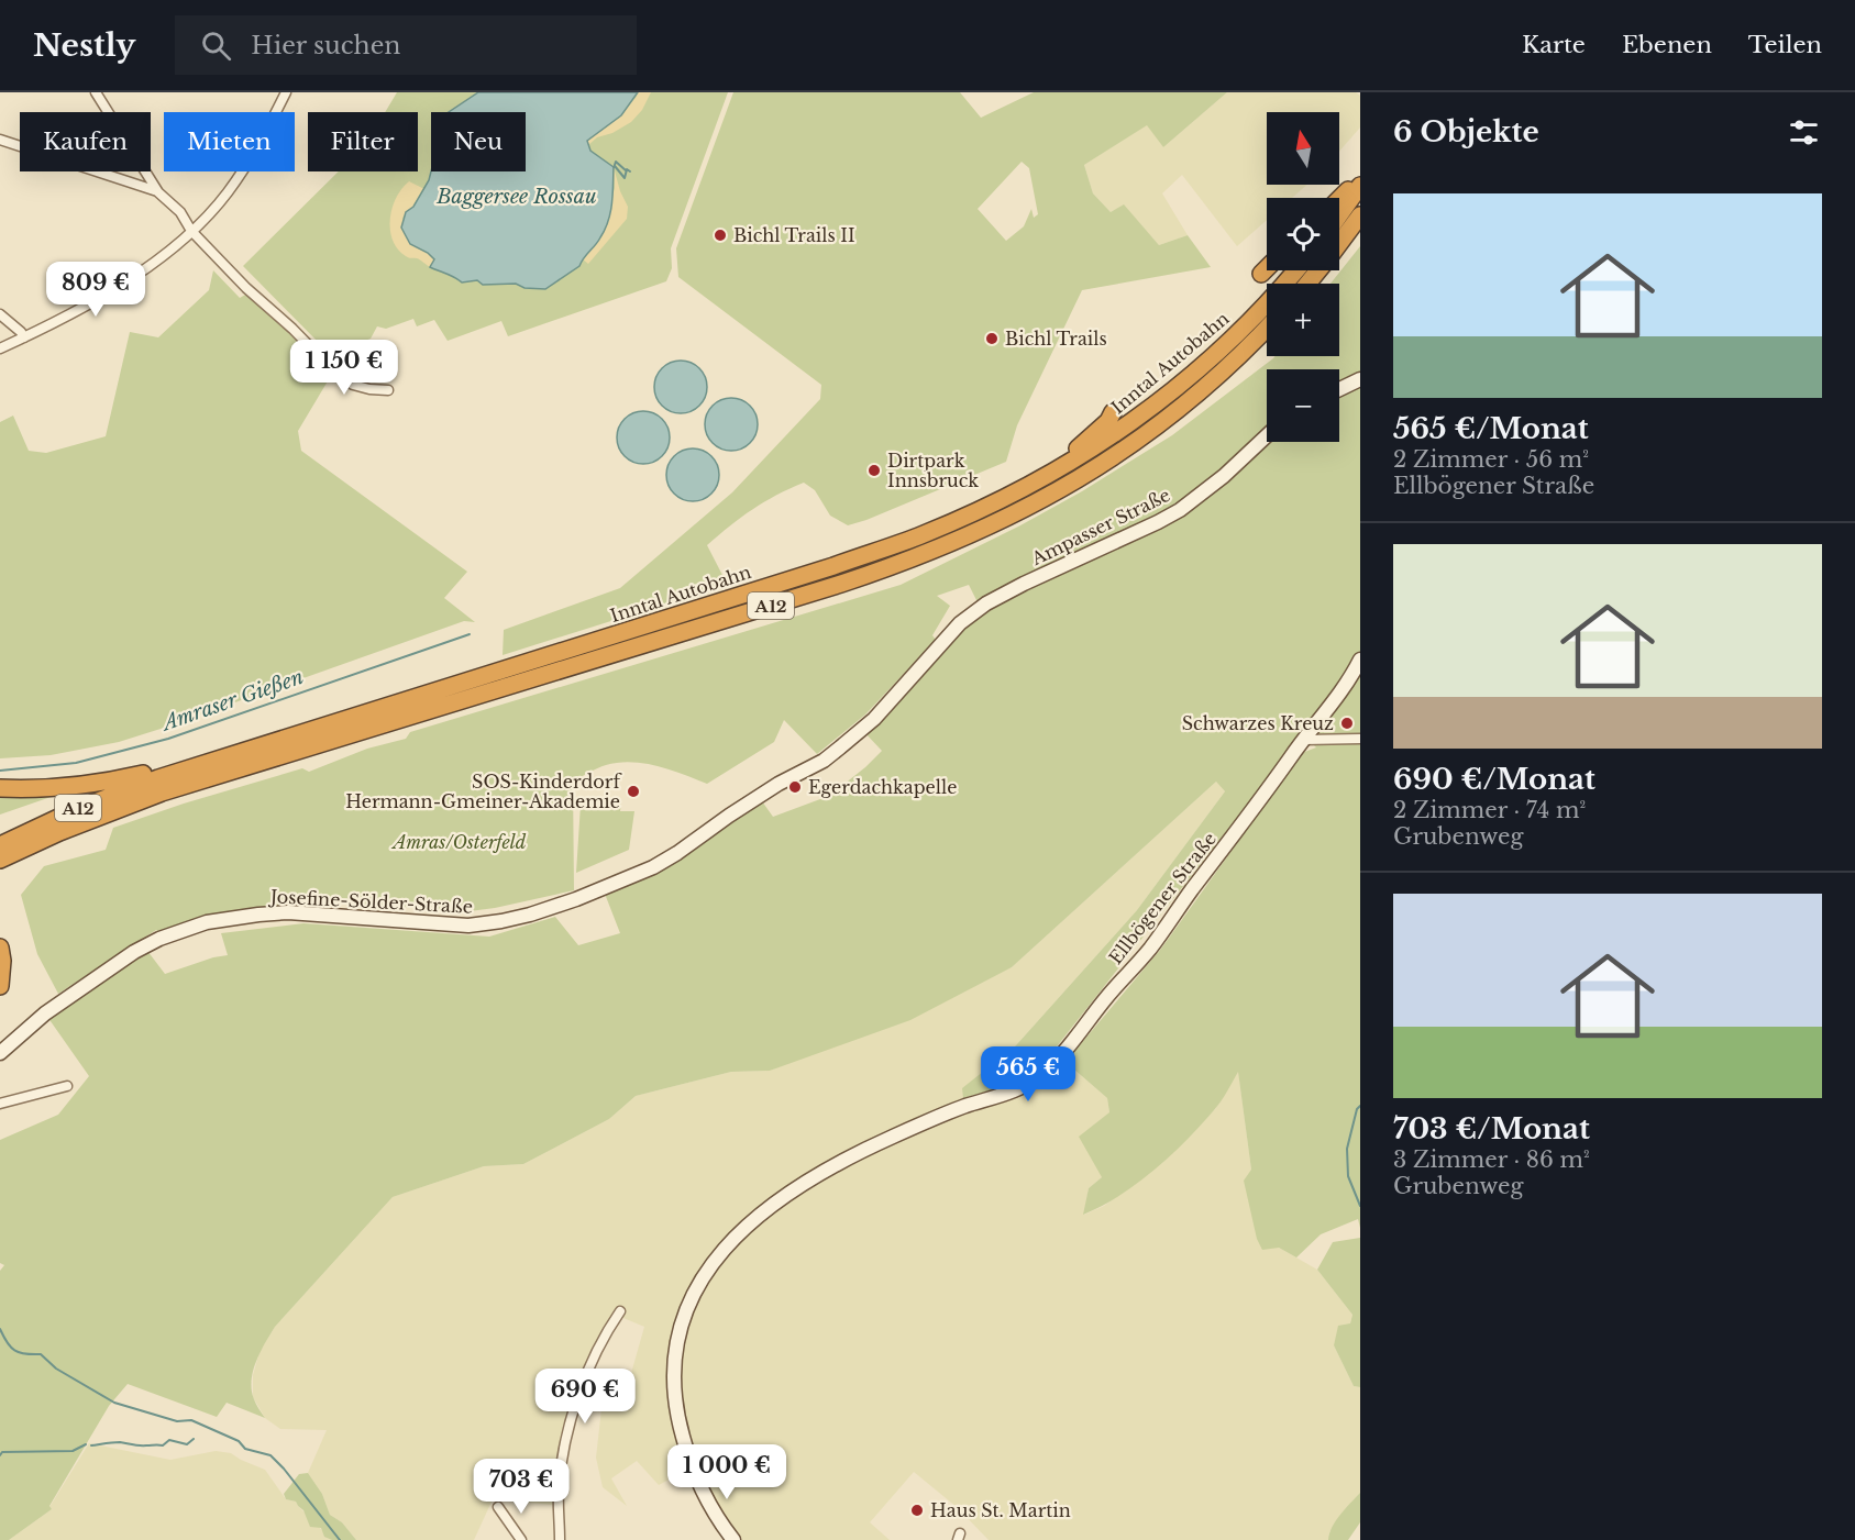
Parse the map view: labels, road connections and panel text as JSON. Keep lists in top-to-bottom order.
{
  "streets": {
    "highway": ["Inntal Autobahn", "A12"],
    "main road": ["Ampasser Straße", "Ellbögener Straße", "Josefine-Sölder-Straße"]
  },
  "crossings": [
    ["Ampasser Straße", "Josefine-Sölder-Straße"]
  ],
  "water": ["Baggersee Rossau", "Amraser Gießen"],
  "parks": ["Amras/Osterfeld"],
  "places": [
    "Bichl Trails II",
    "Bichl Trails",
    "Dirtpark Innsbruck",
    "Schwarzes Kreuz",
    "Egerdachkapelle",
    "SOS-Kinderdorf Hermann-Gmeiner-Akademie",
    "Haus St. Martin"
  ],
  "north": "top",
  "page": {
    "header": "Nestly",
    "search": "Hier suchen",
    "nav": ["Karte", "Ebenen", "Teilen"],
    "heading": "6 Objekte",
    "map_buttons": ["+", "−"],
    "chip": [
      "Kaufen",
      "Mieten",
      "Filter",
      "Neu"
    ],
    "list": [
      {
        "name": "565 €/Monat",
        "note": "2 Zimmer · 56 m² · Ellbögener Straße"
      },
      {
        "name": "690 €/Monat",
        "note": "2 Zimmer · 74 m² · Grubenweg"
      },
      {
        "name": "703 €/Monat",
        "note": "3 Zimmer · 86 m² · Grubenweg"
      }
    ],
    "price": [
      "809 €",
      "1 150 €",
      "565 €",
      "690 €",
      "1 000 €",
      "703 €"
    ]
  }
}
